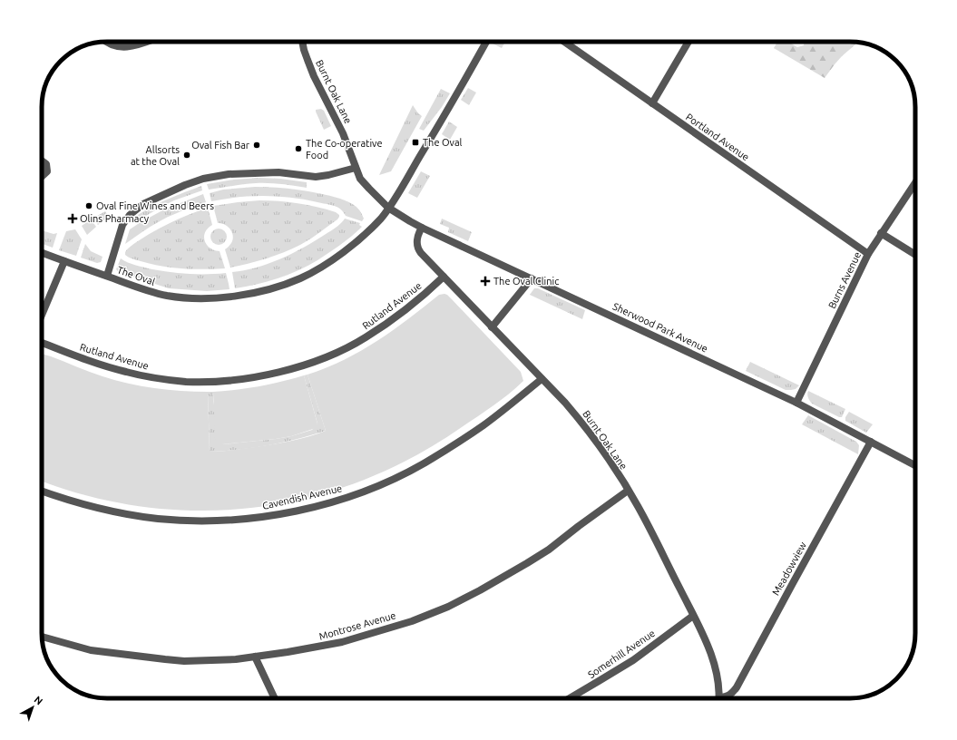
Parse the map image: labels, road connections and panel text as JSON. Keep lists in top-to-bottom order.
{
  "streets": {
    "street": [
      "Burnt Oak Lane",
      "Portland Avenue",
      "The Oval",
      "Burns Avenue",
      "Rutland Avenue",
      "Sherwood Park Avenue",
      "Cavendish Avenue",
      "Meadowview",
      "Montrose Avenue",
      "Somerhill Avenue"
    ]
  },
  "crossings": [
    ["Burnt Oak Lane", "The Oval"],
    ["Burnt Oak Lane", "Rutland Avenue"],
    ["Burnt Oak Lane", "Sherwood Park Avenue"],
    ["Burnt Oak Lane", "Cavendish Avenue"],
    ["Burnt Oak Lane", "Montrose Avenue"],
    ["Burnt Oak Lane", "Somerhill Avenue"],
    ["Portland Avenue", "Burns Avenue"],
    ["The Oval", "Sherwood Park Avenue"],
    ["Burns Avenue", "Sherwood Park Avenue"],
    ["Sherwood Park Avenue", "Meadowview"]
  ],
  "places": {
    "transit": ["The Oval"],
    "other": [
      "Oval Fish Bar",
      "The Co-operative Food",
      "Allsorts at the Oval",
      "Oval Fine Wines and Beers"
    ],
    "health": ["Olins Pharmacy", "The Oval Clinic"]
  },
  "north": "top right"
}
